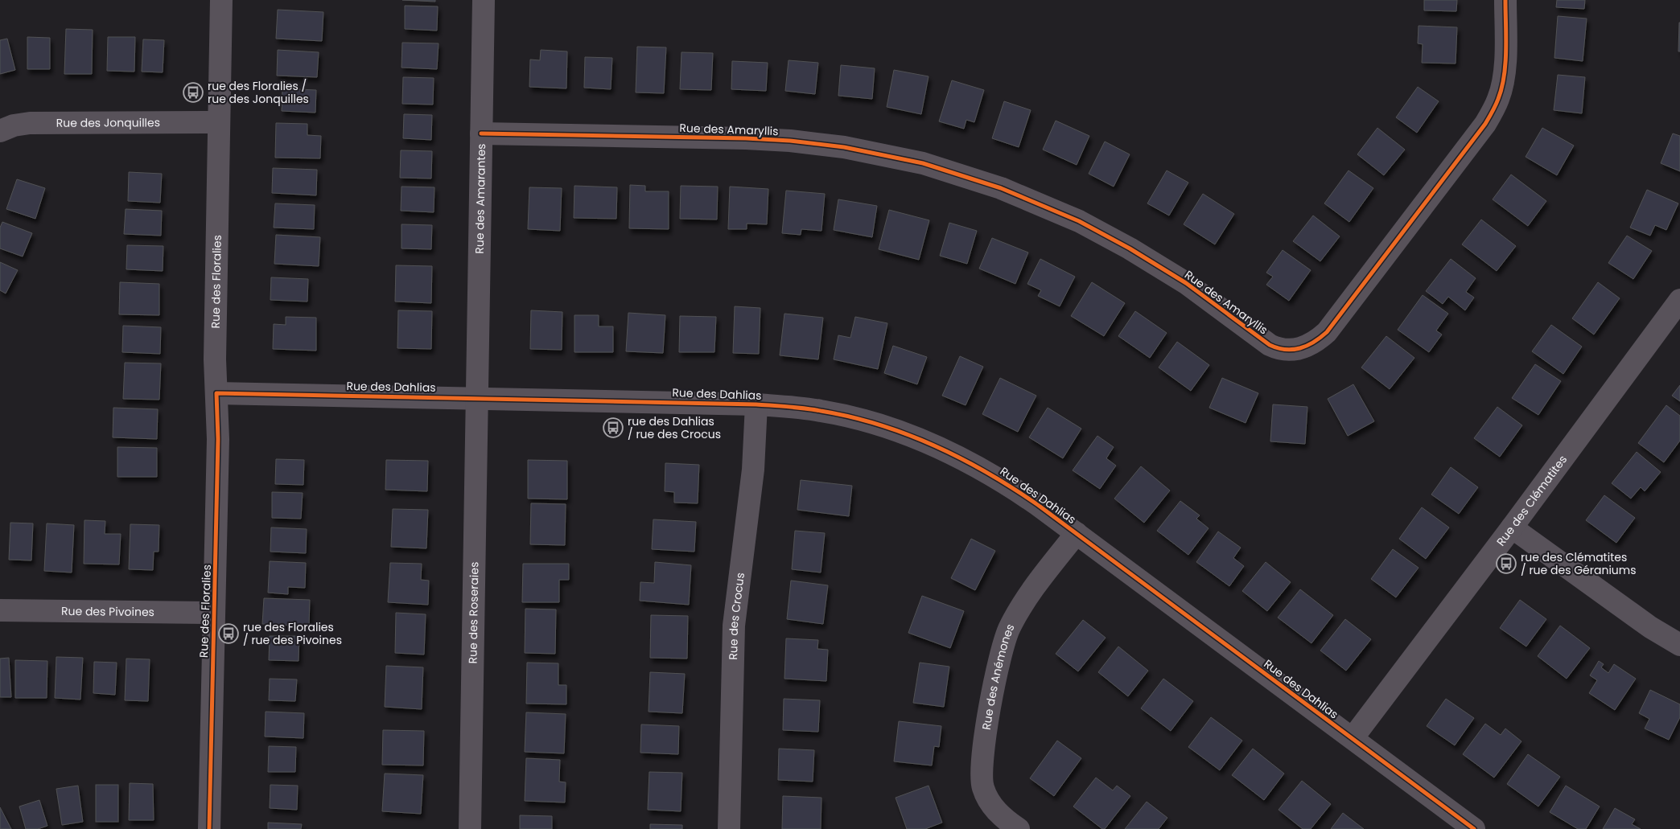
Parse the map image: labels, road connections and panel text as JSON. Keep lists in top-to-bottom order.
{
  "streets": {
    "street": [
      "Rue des Jonquilles",
      "Rue des Amaryllis",
      "Rue des Amarantes",
      "Rue des Floralies",
      "Rue des Dahlias",
      "Rue des Clématites",
      "Rue des Pivoines",
      "Rue des Roseraies",
      "Rue des Crocus",
      "Rue des Anémones"
    ]
  },
  "crossings": [
    ["Rue des Jonquilles", "Rue des Floralies"],
    ["Rue des Amaryllis", "Rue des Amarantes"],
    ["Rue des Amarantes", "Rue des Dahlias"],
    ["Rue des Amarantes", "Rue des Roseraies"],
    ["Rue des Floralies", "Rue des Dahlias"],
    ["Rue des Floralies", "Rue des Pivoines"],
    ["Rue des Dahlias", "Rue des Clématites"],
    ["Rue des Dahlias", "Rue des Roseraies"],
    ["Rue des Dahlias", "Rue des Crocus"],
    ["Rue des Dahlias", "Rue des Anémones"]
  ],
  "places": {
    "bus stop": [
      "rue des Floralies / rue des Jonquilles",
      "rue des Dahlias / rue des Crocus",
      "rue des Clématites / rue des Géraniums",
      "rue des Floralies / rue des Pivoines"
    ]
  }
}
